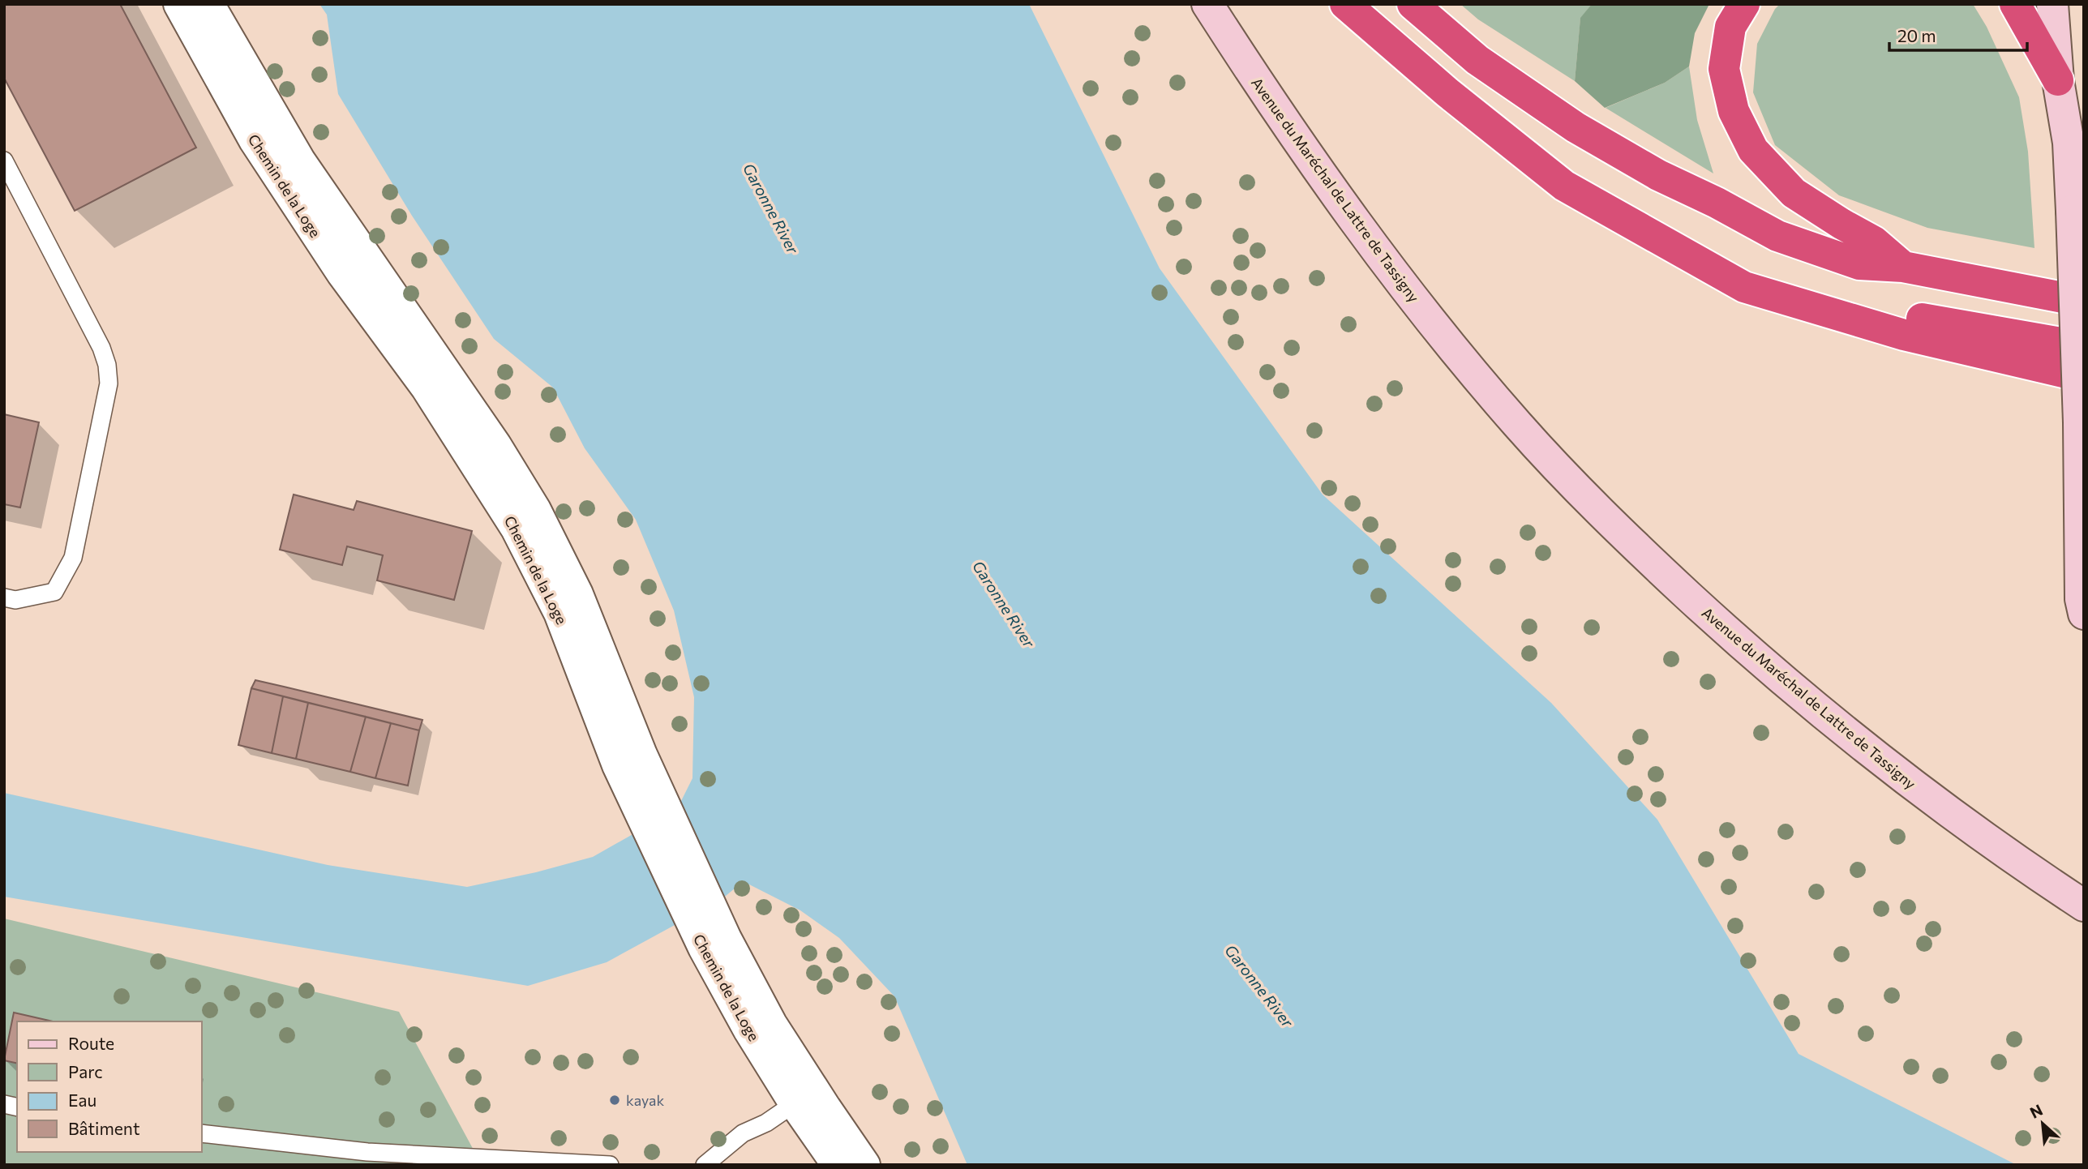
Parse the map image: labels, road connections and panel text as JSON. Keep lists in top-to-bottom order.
{
  "streets": {
    "main road": ["Avenue du Maréchal de Lattre de Tassigny"],
    "street": ["Chemin de la Loge"]
  },
  "water": ["Garonne River"],
  "places": ["kayak"],
  "legend": [
    "Route",
    "Parc",
    "Eau",
    "Bâtiment"
  ],
  "scale_bar": "20 m",
  "north": "top left"
}
